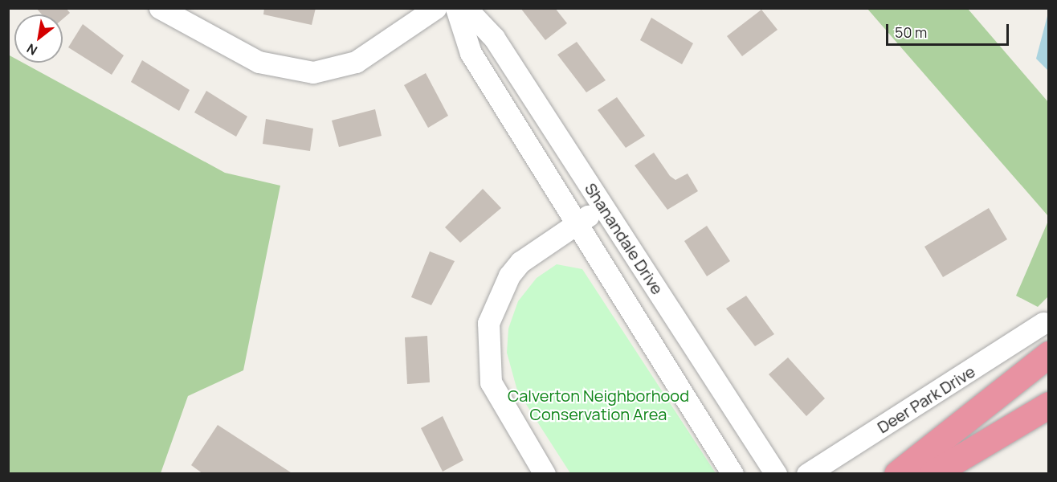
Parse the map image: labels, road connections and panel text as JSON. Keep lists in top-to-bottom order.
{
  "streets": {
    "street": ["Shanandale Drive", "Deer Park Drive"]
  },
  "parks": ["Calverton Neighborhood Conservation Area"],
  "scale_bar": "50 m",
  "north": "bottom left"
}
